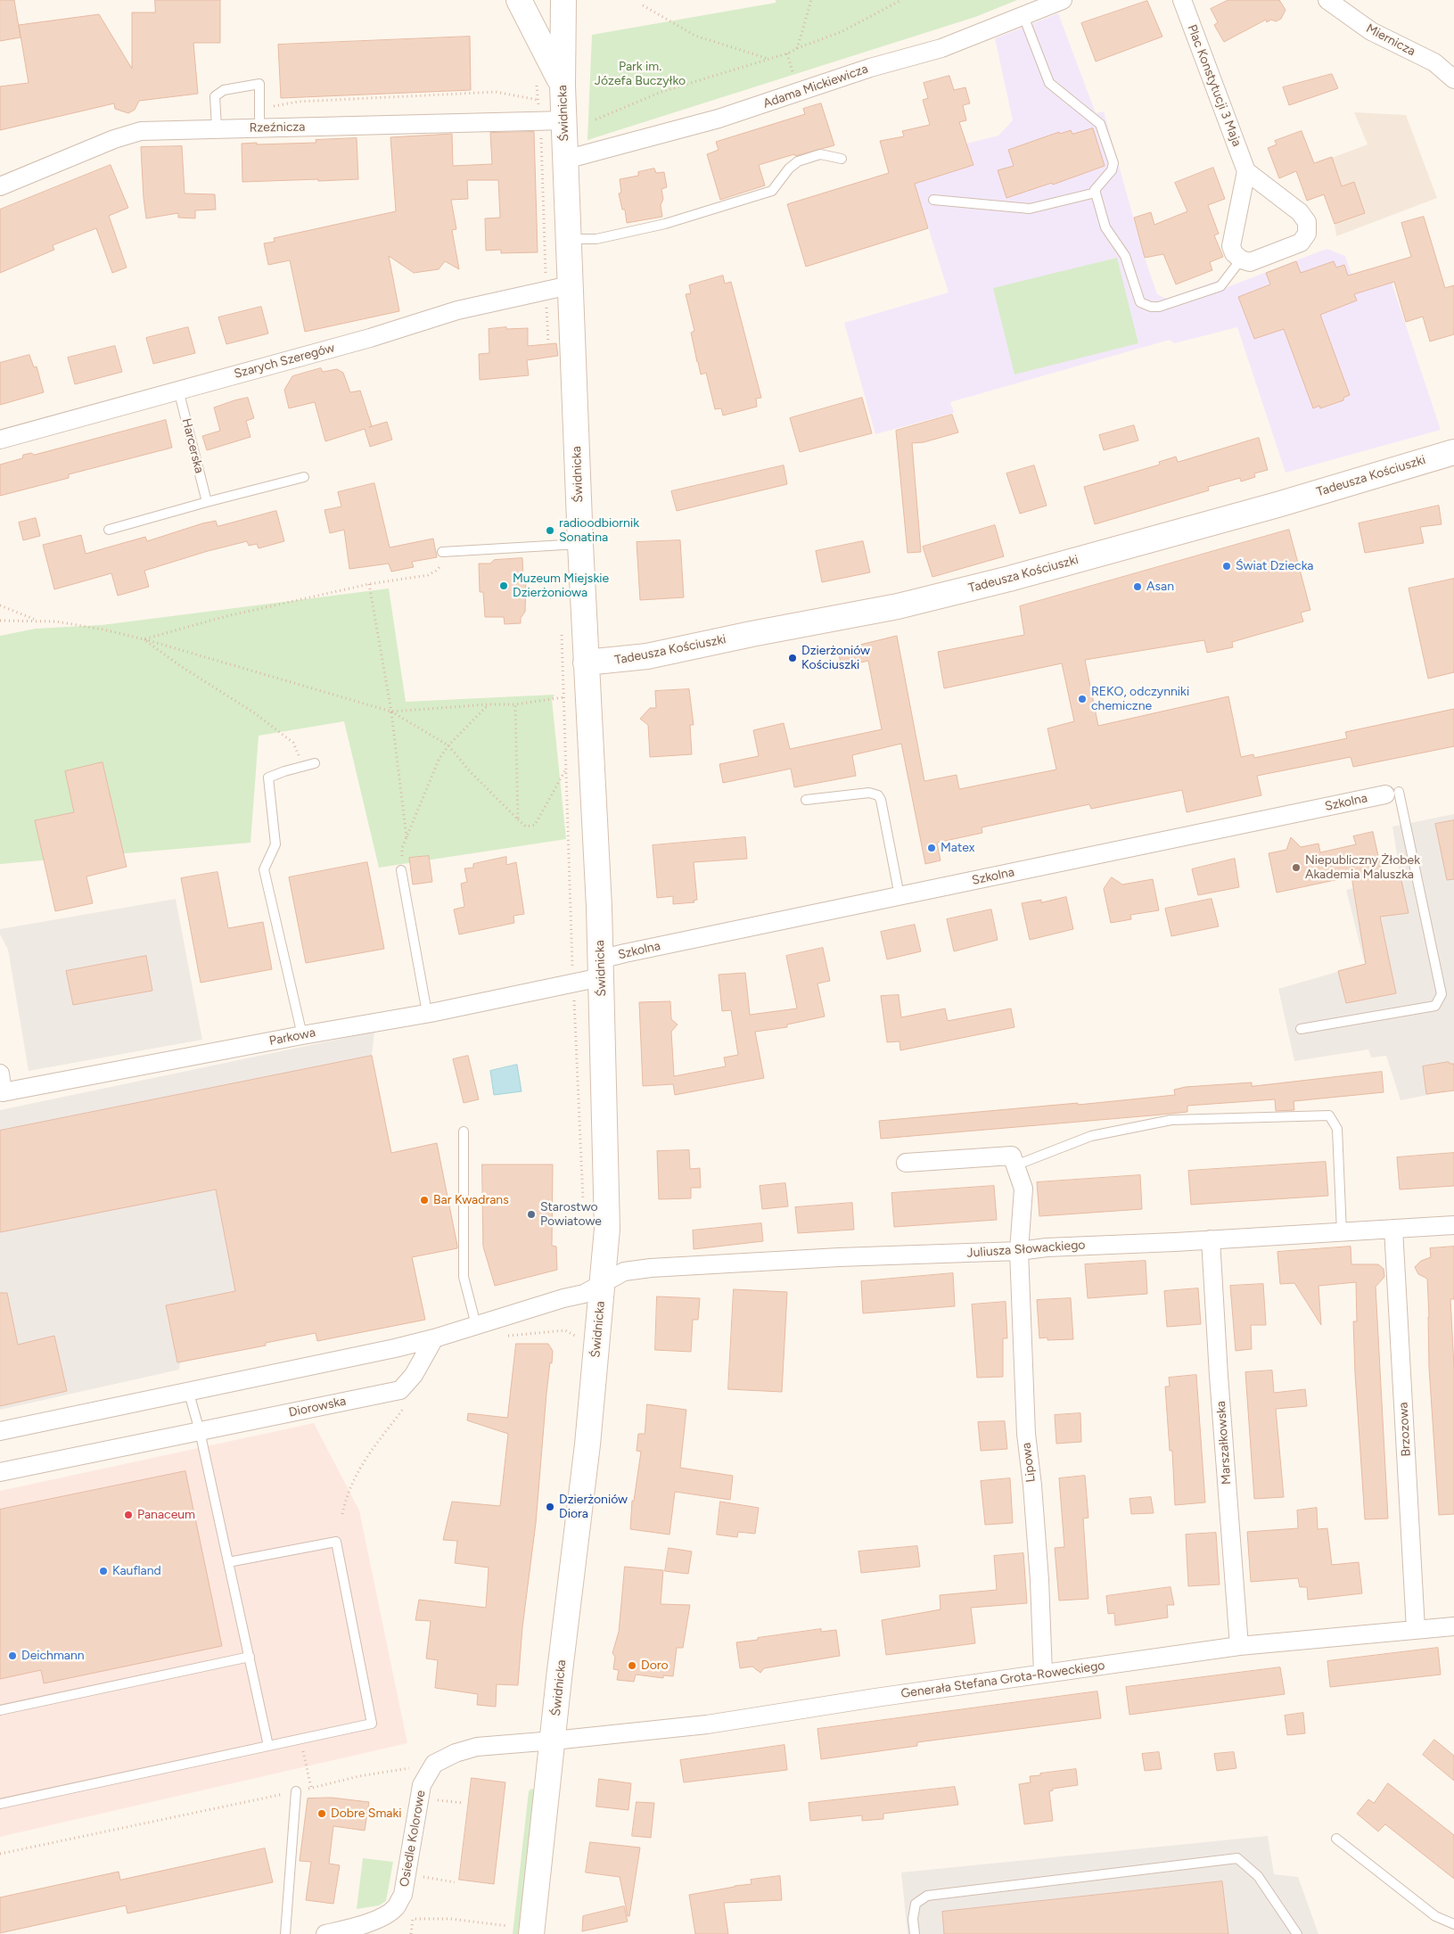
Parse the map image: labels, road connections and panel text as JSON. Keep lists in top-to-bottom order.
{
  "streets": {
    "street": [
      "Miernicza",
      "Plac Konstytucji 3 Maja",
      "Adama Mickiewicza",
      "Świdnicka",
      "Rzeźnicza",
      "Szarych Szeregów",
      "Tadeusza Kościuszki",
      "Szkolna",
      "Parkowa",
      "Juliusza Słowackiego",
      "Diorowska",
      "Brzozowa",
      "Marszałkowska",
      "Lipowa",
      "Generała Stefana Grota-Roweckiego",
      "Osiedle Kolorowe"
    ],
    "lane": ["Harcerska"]
  },
  "crossings": [
    ["Adama Mickiewicza", "Świdnicka"],
    ["Świdnicka", "Rzeźnicza"],
    ["Świdnicka", "Szarych Szeregów"],
    ["Świdnicka", "Tadeusza Kościuszki"],
    ["Świdnicka", "Szkolna"],
    ["Świdnicka", "Parkowa"],
    ["Świdnicka", "Juliusza Słowackiego"],
    ["Świdnicka", "Generała Stefana Grota-Roweckiego"],
    ["Szarych Szeregów", "Harcerska"],
    ["Szkolna", "Parkowa"],
    ["Juliusza Słowackiego", "Brzozowa"],
    ["Juliusza Słowackiego", "Marszałkowska"],
    ["Juliusza Słowackiego", "Lipowa"],
    ["Brzozowa", "Generała Stefana Grota-Roweckiego"],
    ["Marszałkowska", "Generała Stefana Grota-Roweckiego"],
    ["Lipowa", "Generała Stefana Grota-Roweckiego"]
  ],
  "parks": ["Park im. Józefa Buczyłko"],
  "places": [
    "radioodbiornik Sonatina",
    "Świat Dziecka",
    "Muzeum Miejskie Dzierżoniowa",
    "Asan",
    "Dzierżoniów Kościuszki",
    "REKO, odczynniki chemiczne",
    "Matex",
    "Niepubliczny Żłobek Akademia Maluszka",
    "Bar Kwadrans",
    "Starostwo Powiatowe",
    "Dzierżoniów Diora",
    "Panaceum",
    "Kaufland",
    "Deichmann",
    "Doro",
    "Dobre Smaki"
  ]
}
